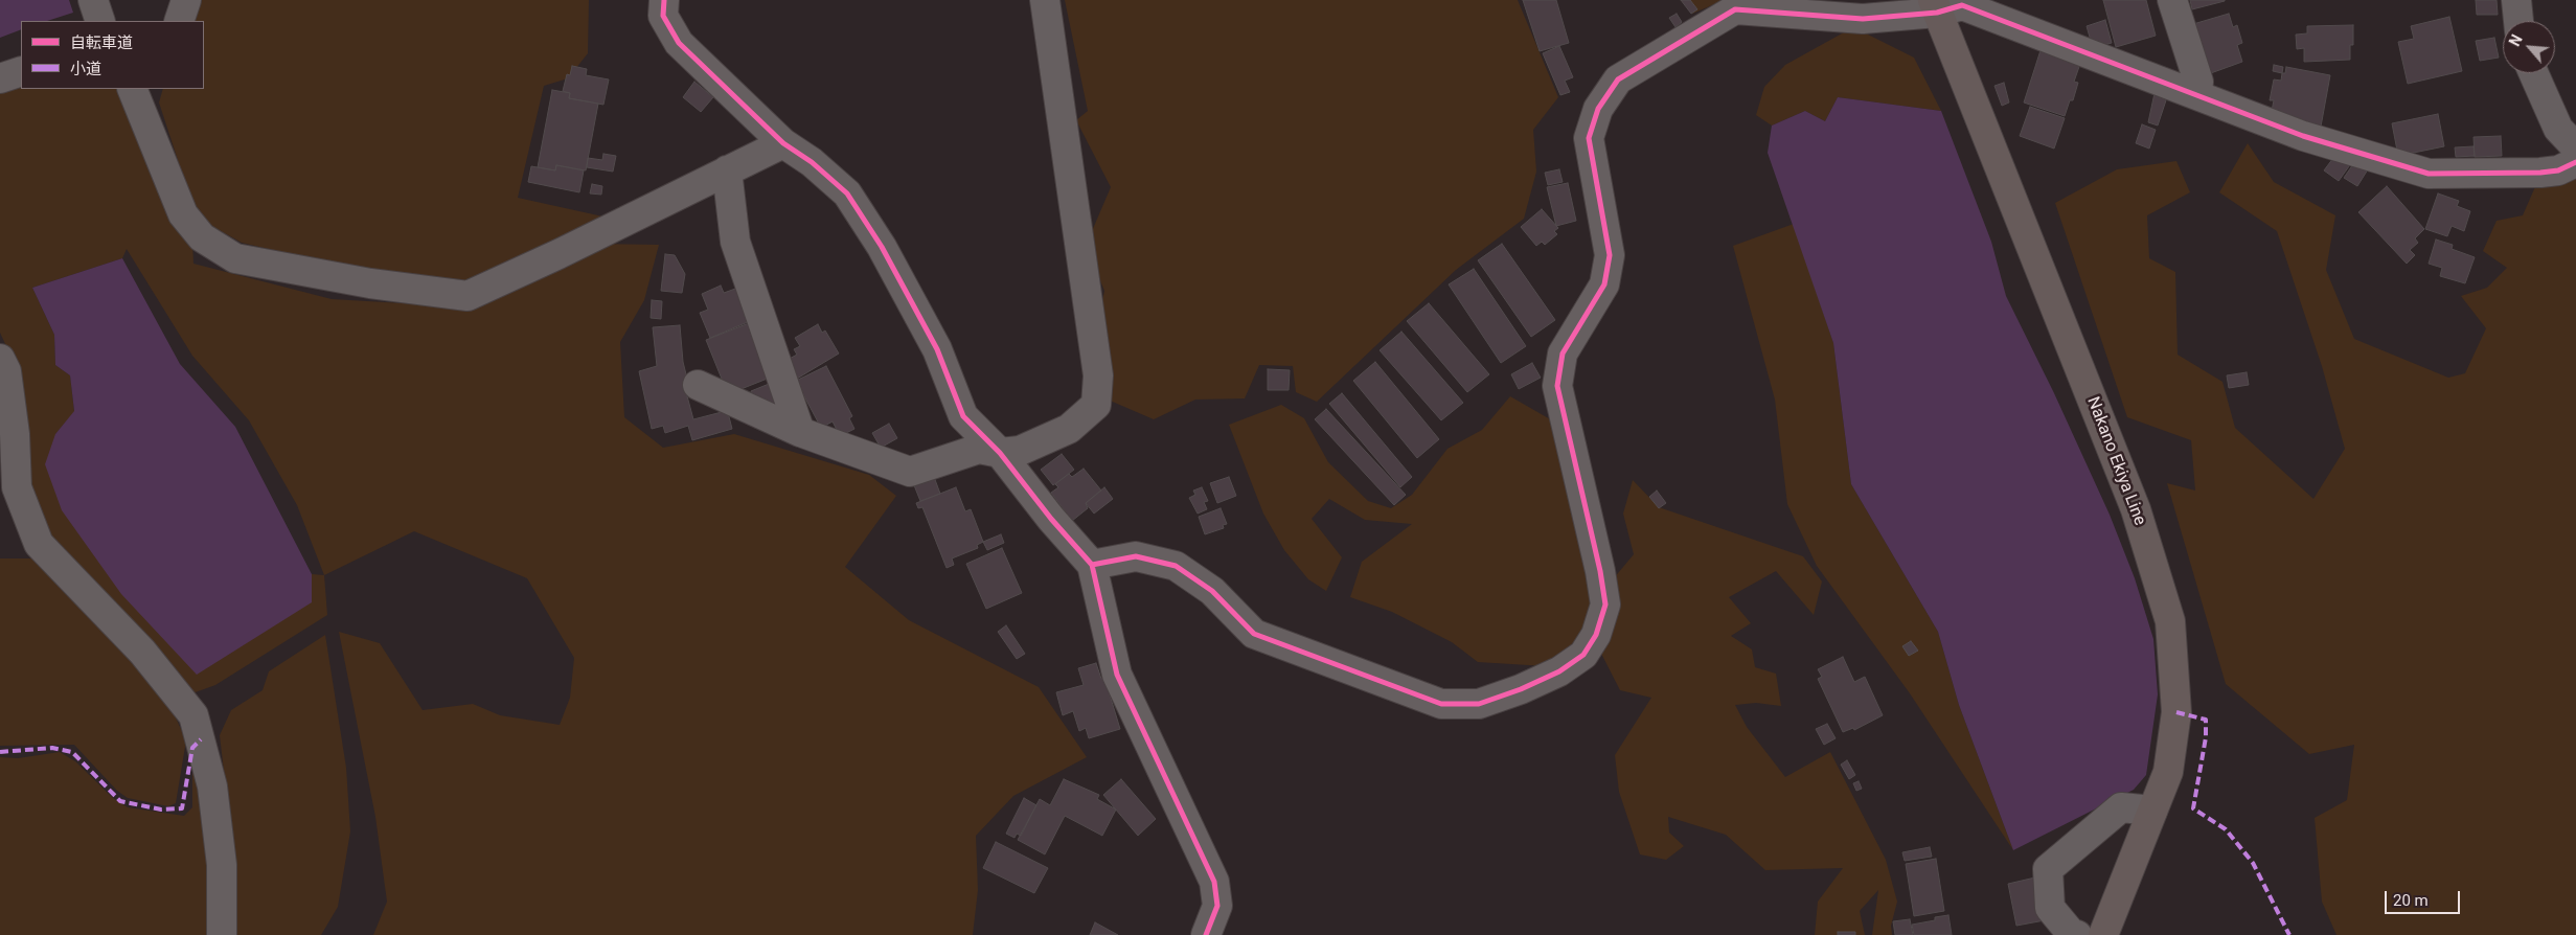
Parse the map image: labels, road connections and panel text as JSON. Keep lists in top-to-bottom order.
{
  "streets": {
    "main road": ["Nakano Ekiya Line"]
  },
  "legend": ["自転車道", "小道"],
  "scale_bar": "20 m",
  "north": "top left"
}
